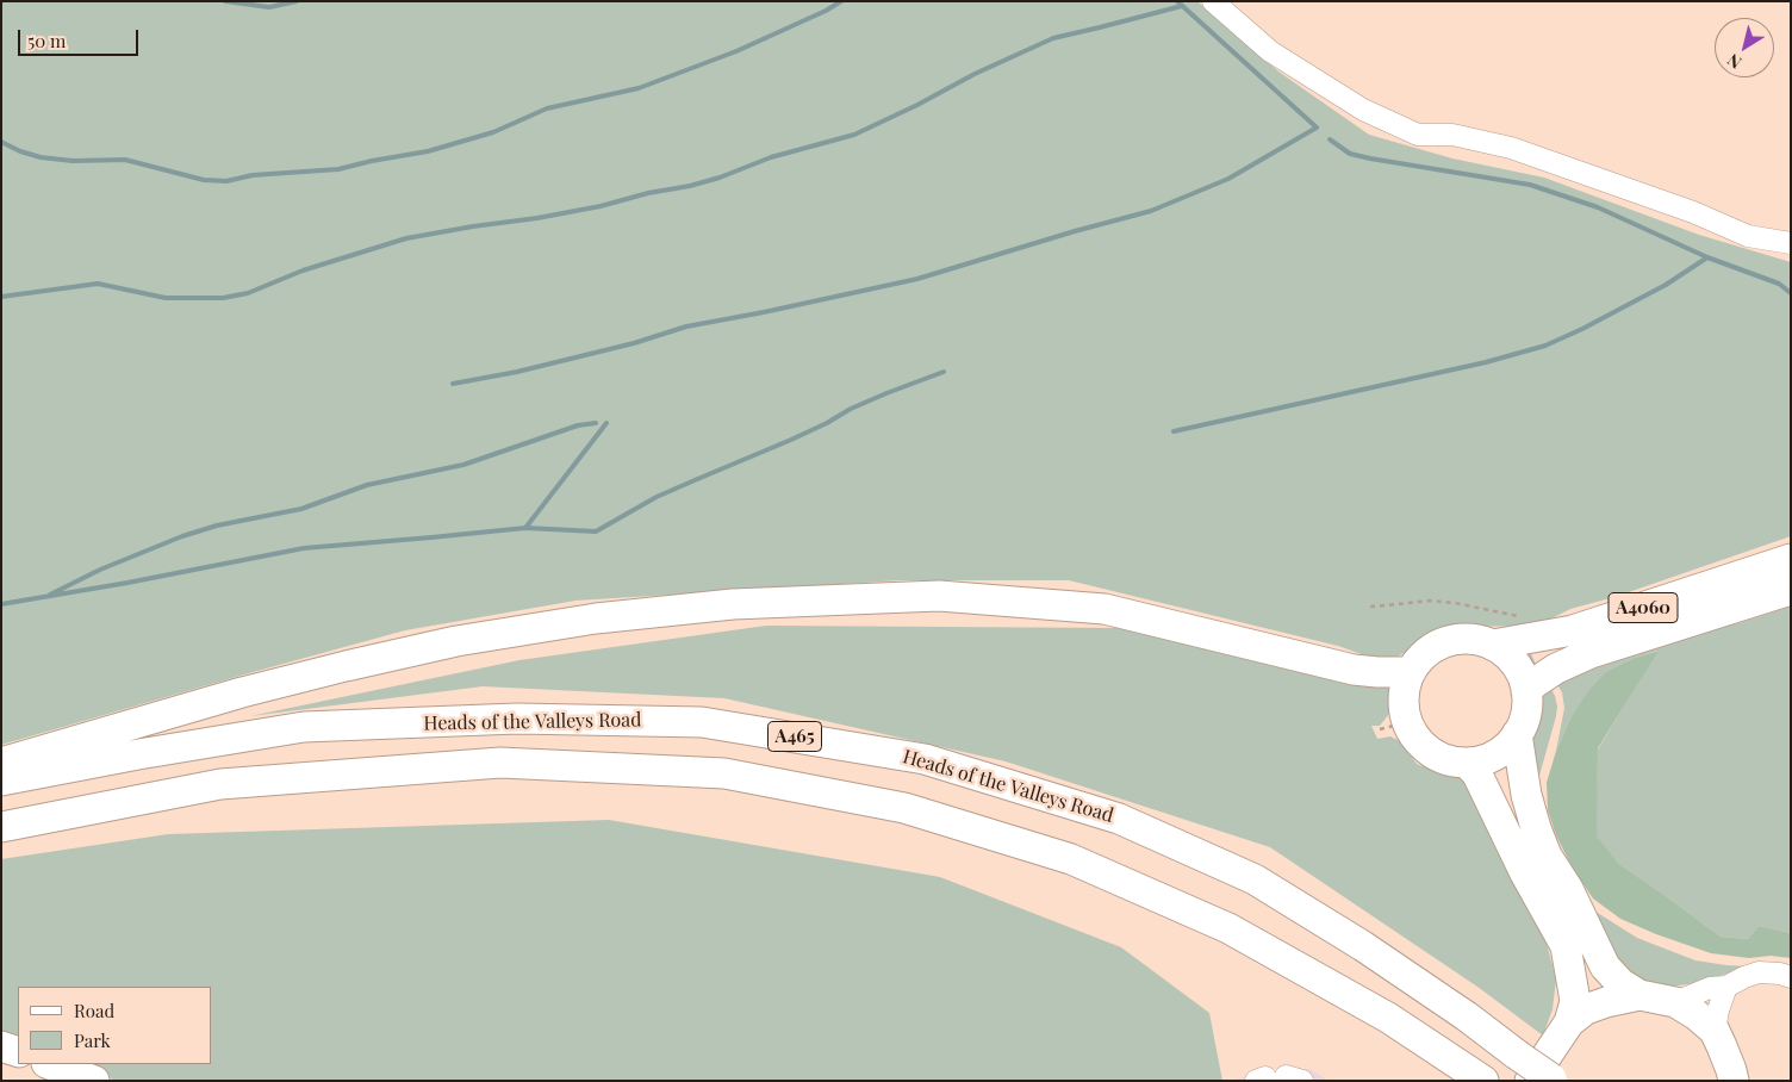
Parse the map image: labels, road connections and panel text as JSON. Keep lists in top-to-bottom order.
{
  "streets": {
    "highway": ["A4060", "Heads of the Valleys Road", "A465"]
  },
  "legend": ["Road", "Park"],
  "scale_bar": "50 m",
  "north": "bottom left"
}
